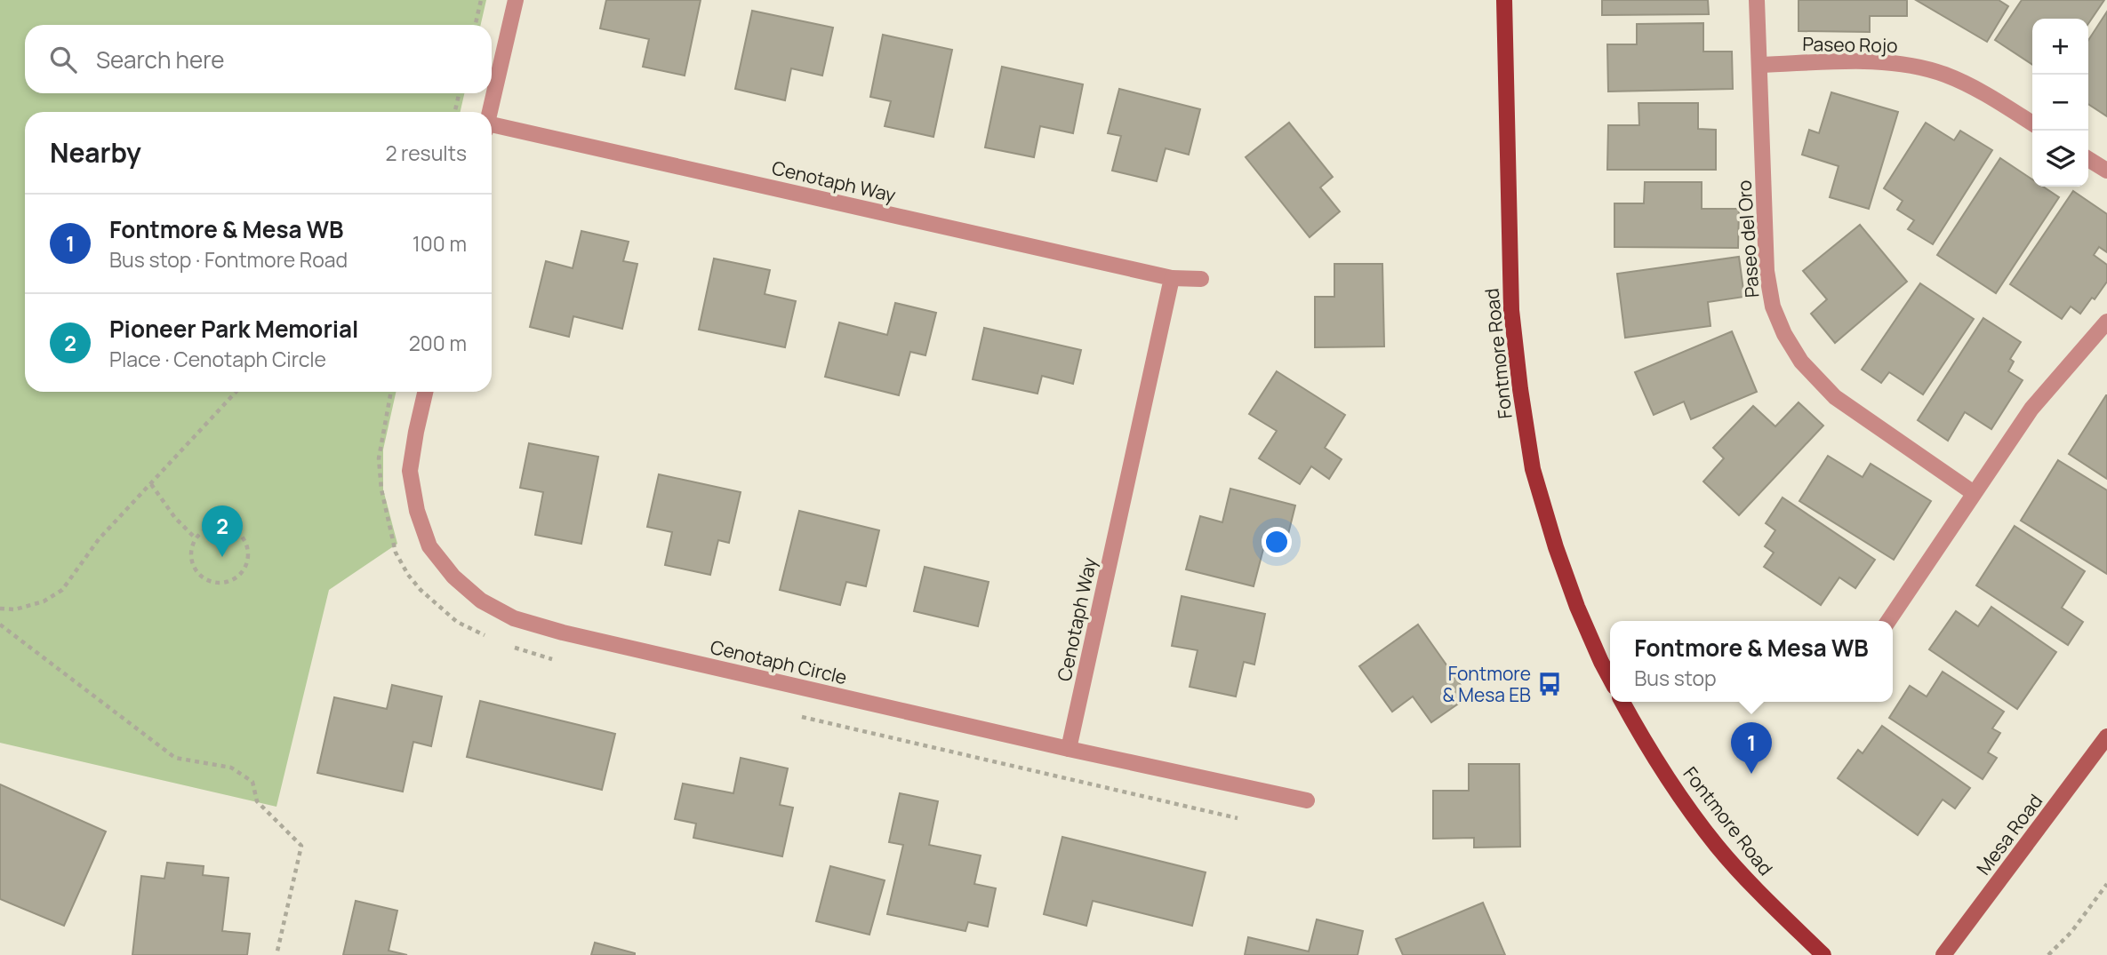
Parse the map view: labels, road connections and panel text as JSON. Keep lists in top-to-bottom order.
{
  "streets": {
    "main road": ["Fontmore Road", "Mesa Road"],
    "street": [
      "Paseo Rojo",
      "Cenotaph Way",
      "Paseo del Oro",
      "Cenotaph Circle"
    ]
  },
  "crossings": [
    ["Paseo Rojo", "Paseo del Oro"],
    ["Cenotaph Way", "Cenotaph Circle"]
  ],
  "places": {
    "bus stop": ["Fontmore & Mesa EB"]
  },
  "page": {
    "map_buttons": ["+", "−"],
    "search": "Search here",
    "heading": ["Nearby", "2 results"],
    "list": [
      {
        "mark": "1",
        "name": "Fontmore & Mesa WB",
        "note": "Bus stop · Fontmore Road",
        "value": "100 m"
      },
      {
        "mark": "2",
        "name": "Pioneer Park Memorial",
        "note": "Place · Cenotaph Circle",
        "value": "200 m"
      }
    ],
    "pins": ["2", "1"],
    "popup": ["Fontmore & Mesa WB", "Bus stop"]
  }
}
